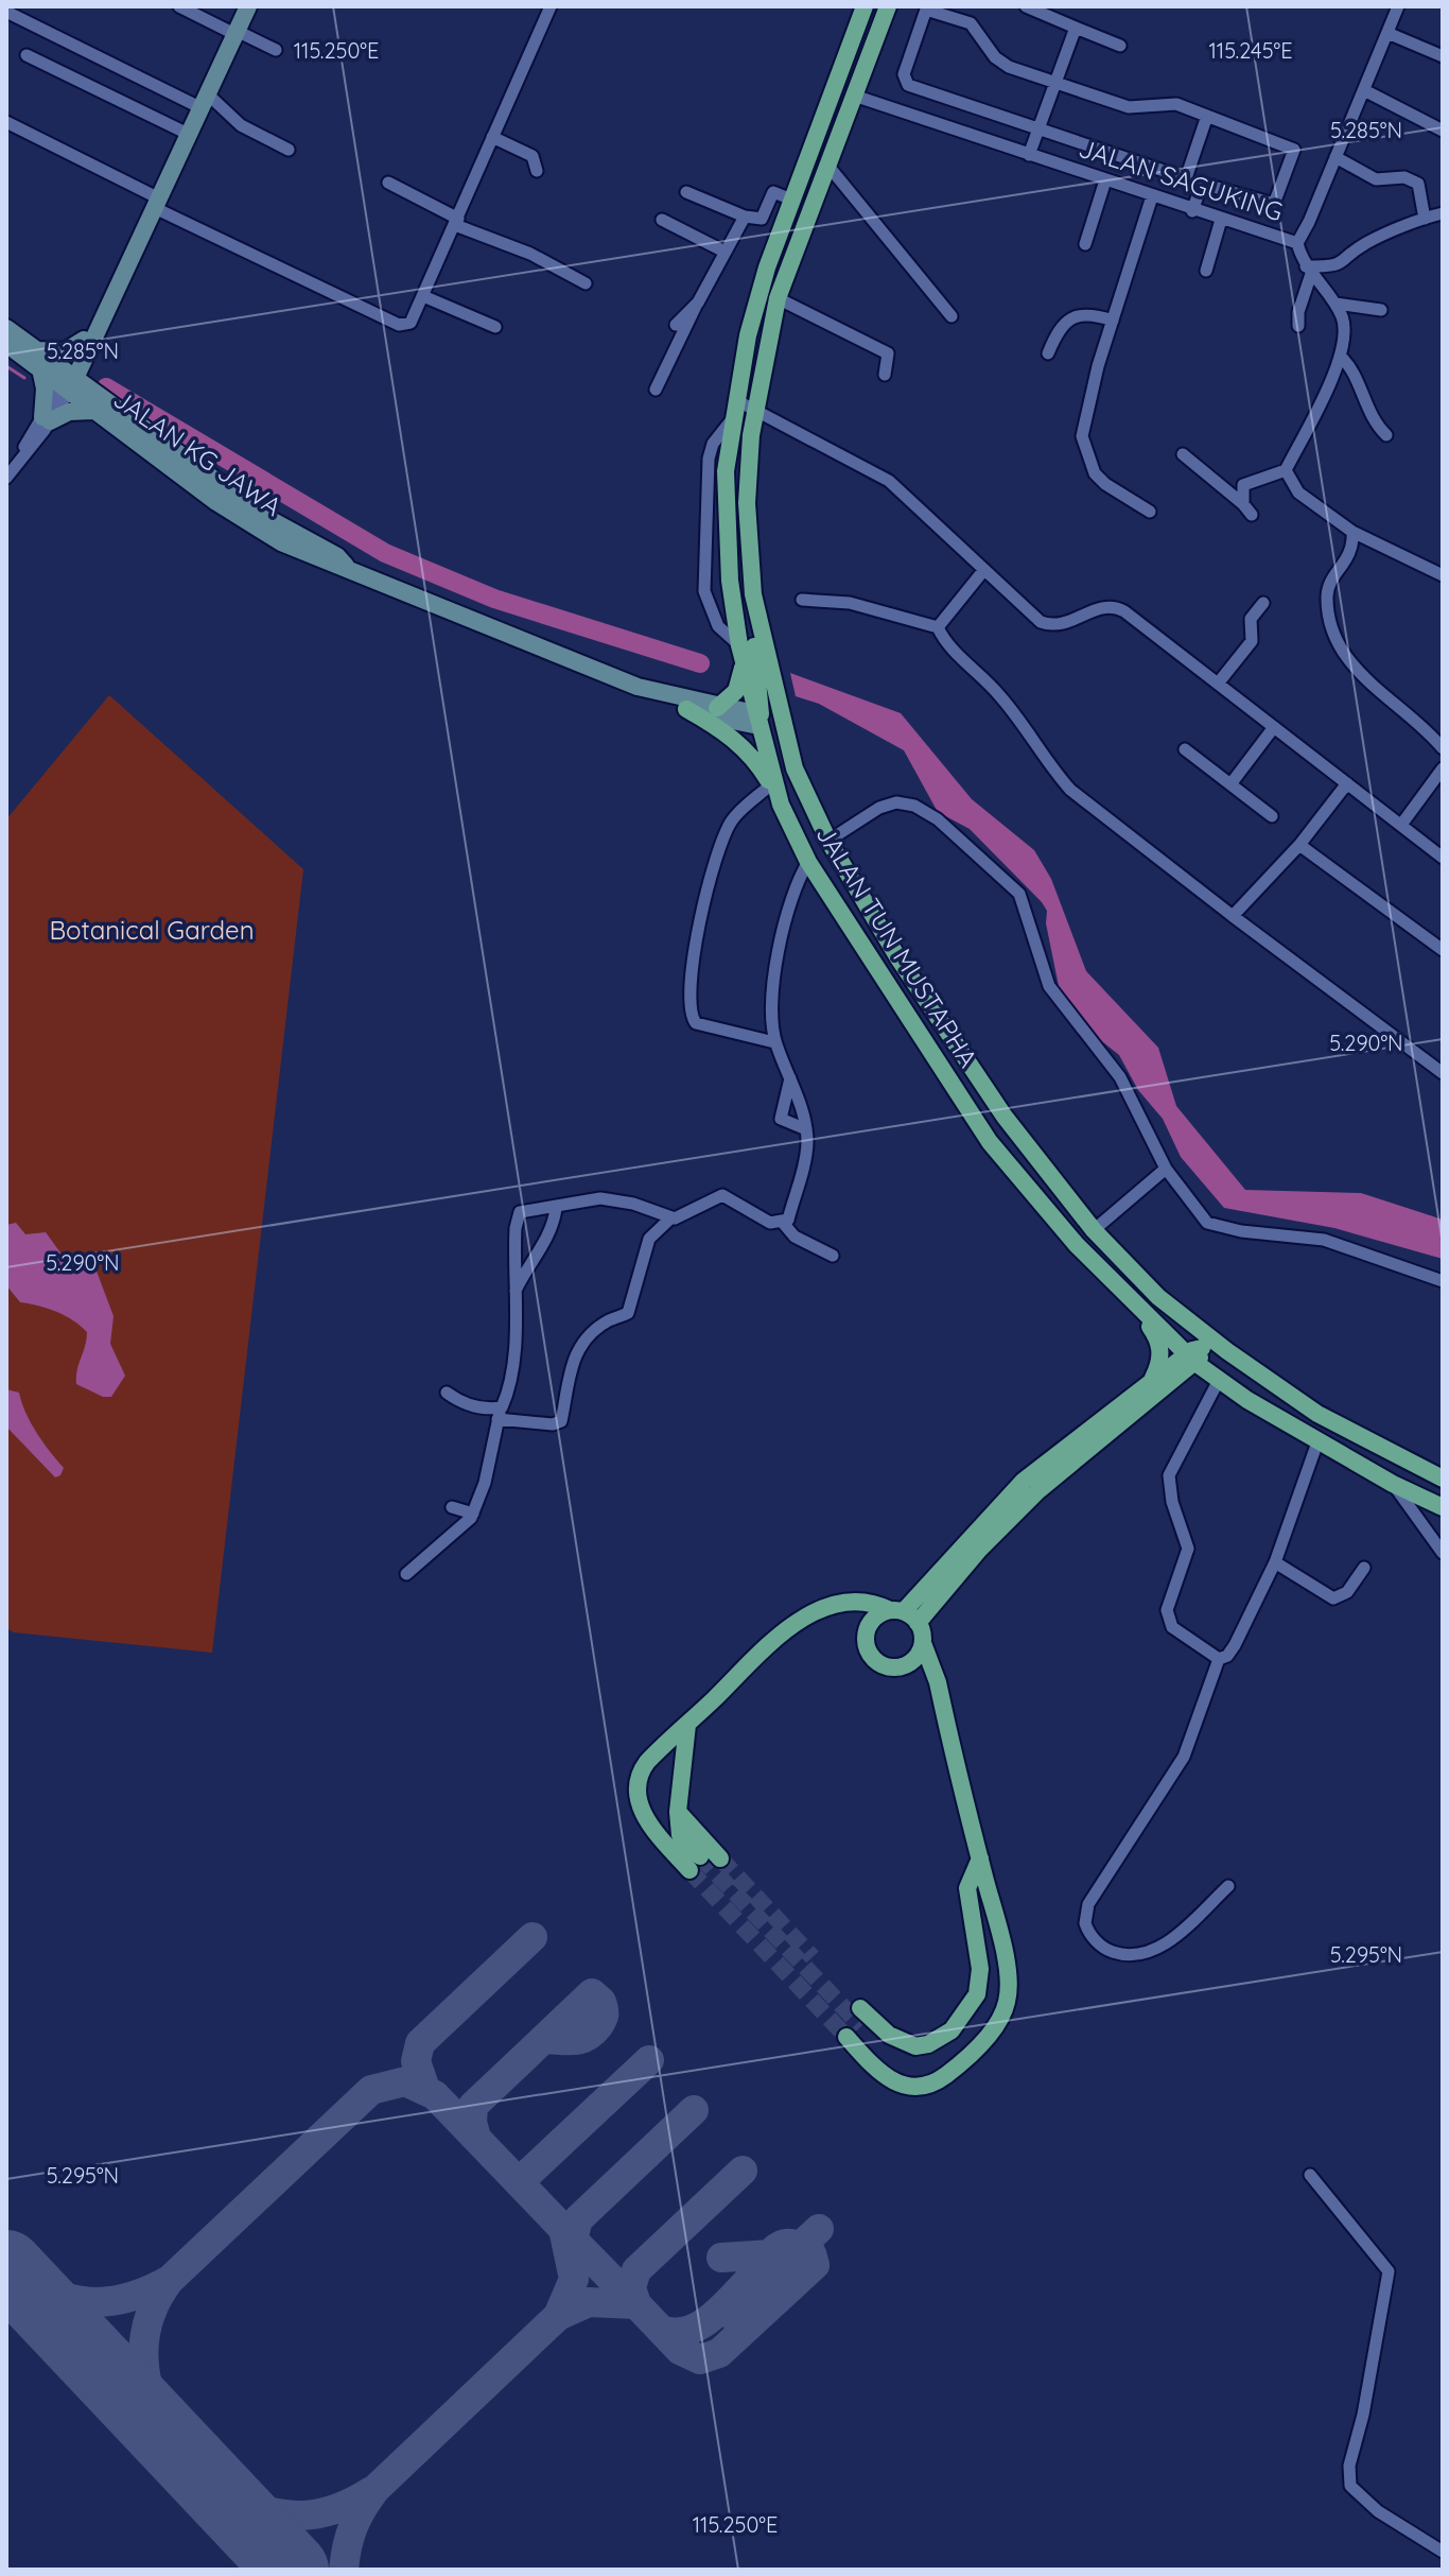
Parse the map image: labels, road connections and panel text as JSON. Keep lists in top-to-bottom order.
{
  "streets": {
    "main road": ["JALAN KG JAWA", "JALAN TUN MUSTAPHA"],
    "street": ["JALAN SAGUKING"]
  },
  "crossings": [
    ["JALAN KG JAWA", "JALAN TUN MUSTAPHA"]
  ],
  "parks": ["Botanical Garden"],
  "coordinates": [
    "115.250°E",
    "115.245°E",
    "5.285°N",
    "5.290°N",
    "5.295°N"
  ]
}
